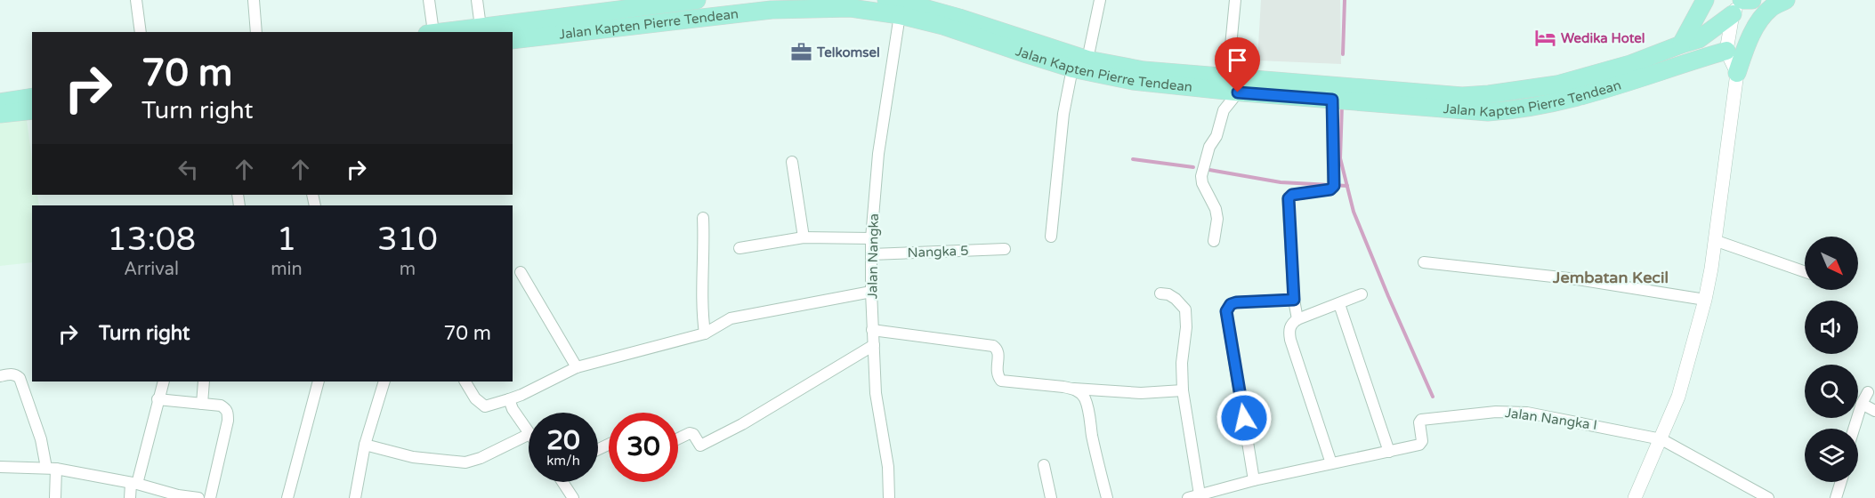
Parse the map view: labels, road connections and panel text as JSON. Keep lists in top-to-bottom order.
{
  "streets": {
    "main road": ["Jalan Kapten Pierre Tendean"],
    "street": ["Nangka 5", "Jalan Nangka", "Jalan Nangka I"]
  },
  "crossings": [
    ["Jalan Kapten Pierre Tendean", "Jalan Nangka"],
    ["Nangka 5", "Jalan Nangka"]
  ],
  "districts": ["Jembatan Kecil"],
  "places": {
    "hotel": ["Wedika Hotel"],
    "office": ["Telkomsel"]
  },
  "north": "bottom right",
  "page": {
    "turn": ["70 m", "Turn right"],
    "eta": [
      "13:08",
      "Arrival",
      "1",
      "min",
      "310",
      "m"
    ],
    "list": [
      {
        "name": "Turn right",
        "value": "70 m"
      }
    ],
    "speed": "20 km/h",
    "limit": "30"
  }
}
